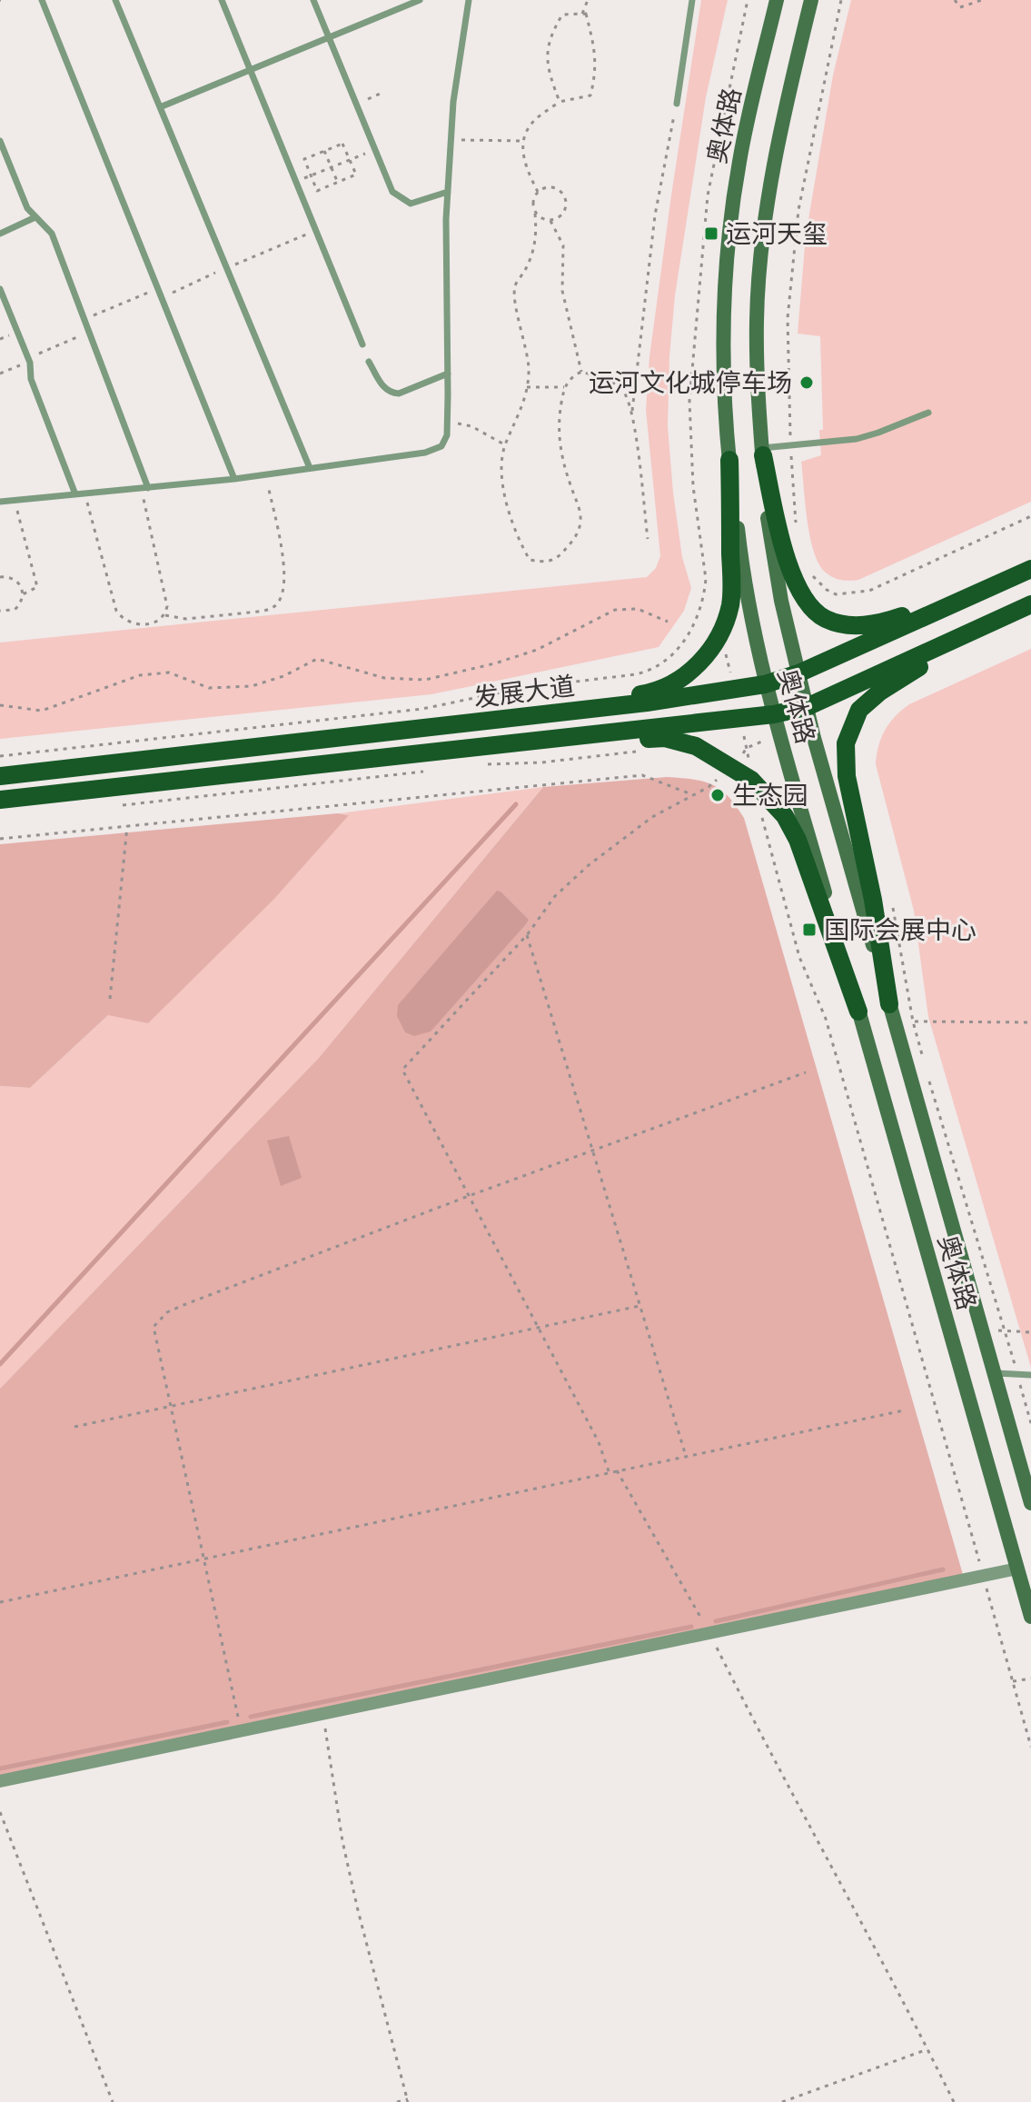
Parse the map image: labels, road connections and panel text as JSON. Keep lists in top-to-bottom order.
{
  "streets": {
    "main road": ["奥体路", "发展大道"]
  },
  "crossings": [
    ["奥体路", "发展大道"]
  ],
  "places": {
    "transit": ["运河天玺", "国际会展中心"],
    "other": ["运河文化城停车场", "生态园"]
  }
}
